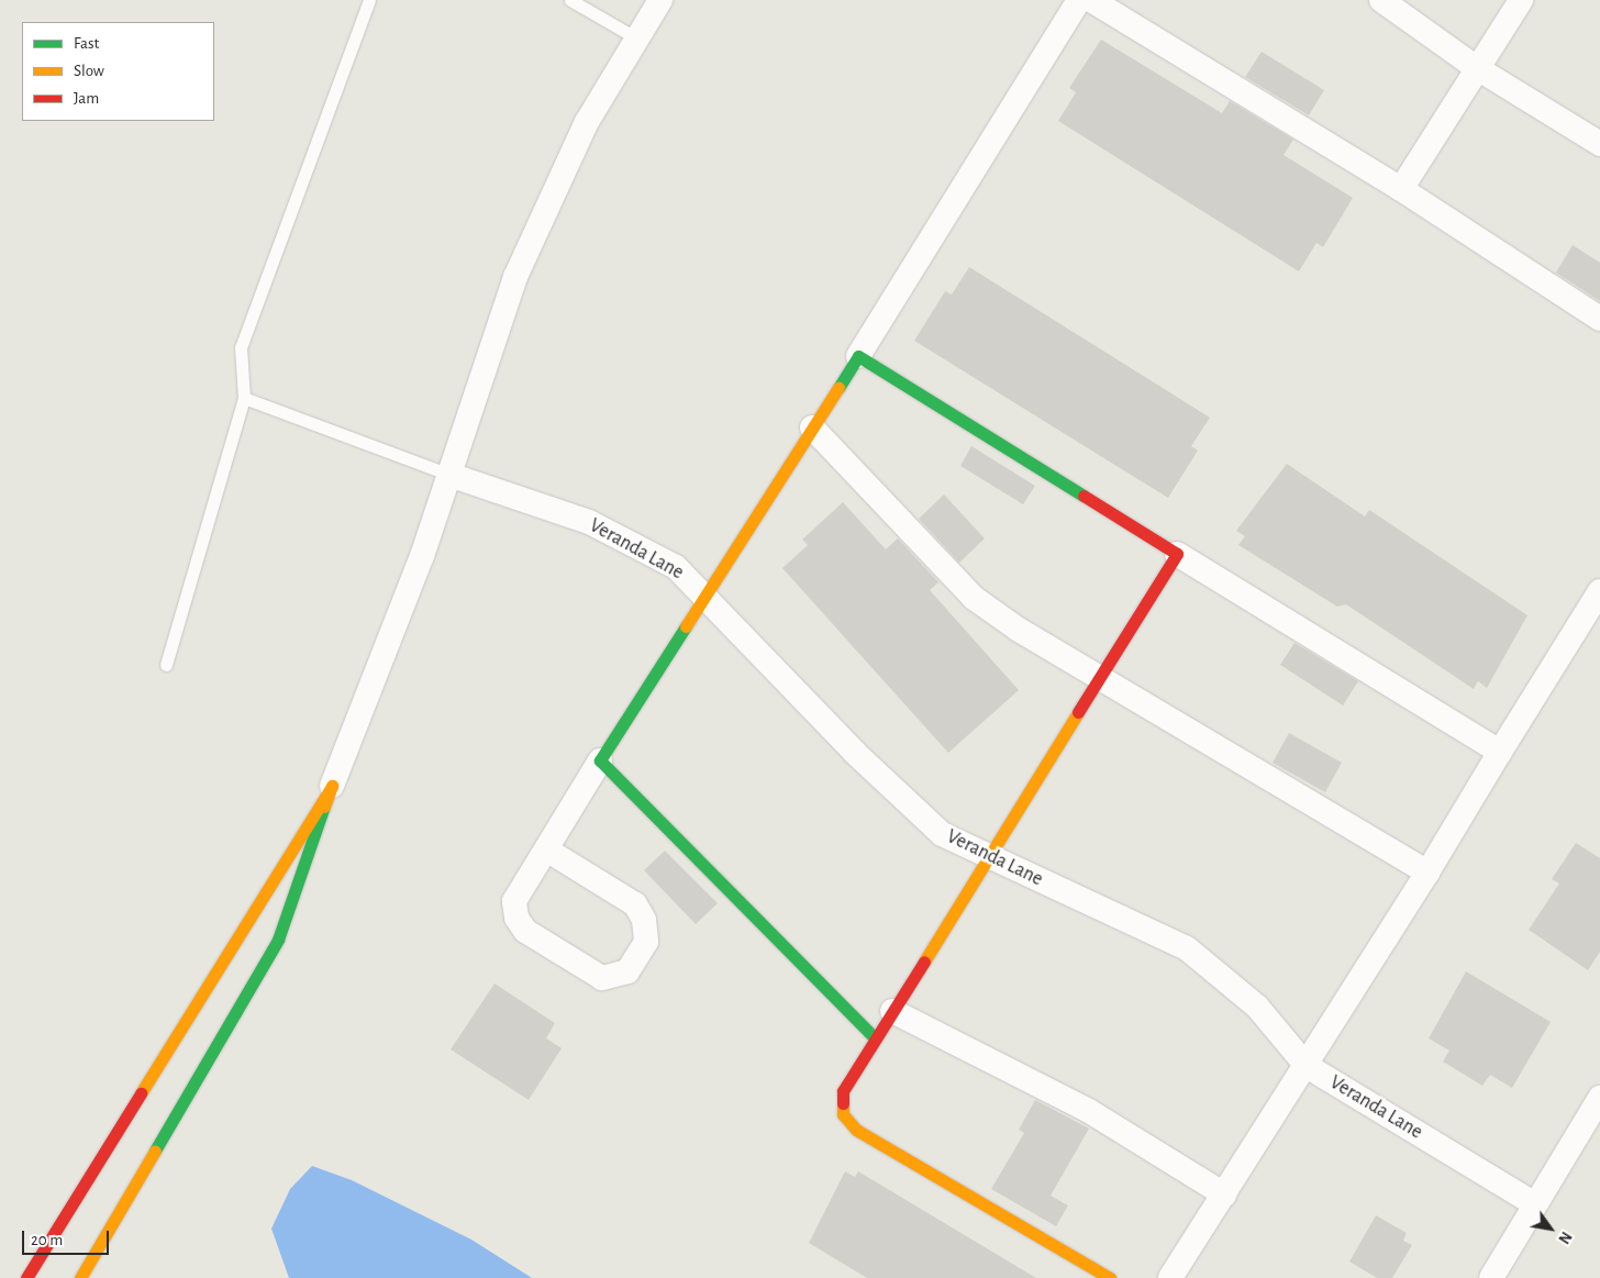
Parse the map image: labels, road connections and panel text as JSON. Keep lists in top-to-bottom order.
{
  "streets": {
    "street": ["Veranda Lane"]
  },
  "legend": ["Fast", "Slow", "Jam"],
  "scale_bar": "20 m",
  "north": "bottom right"
}
